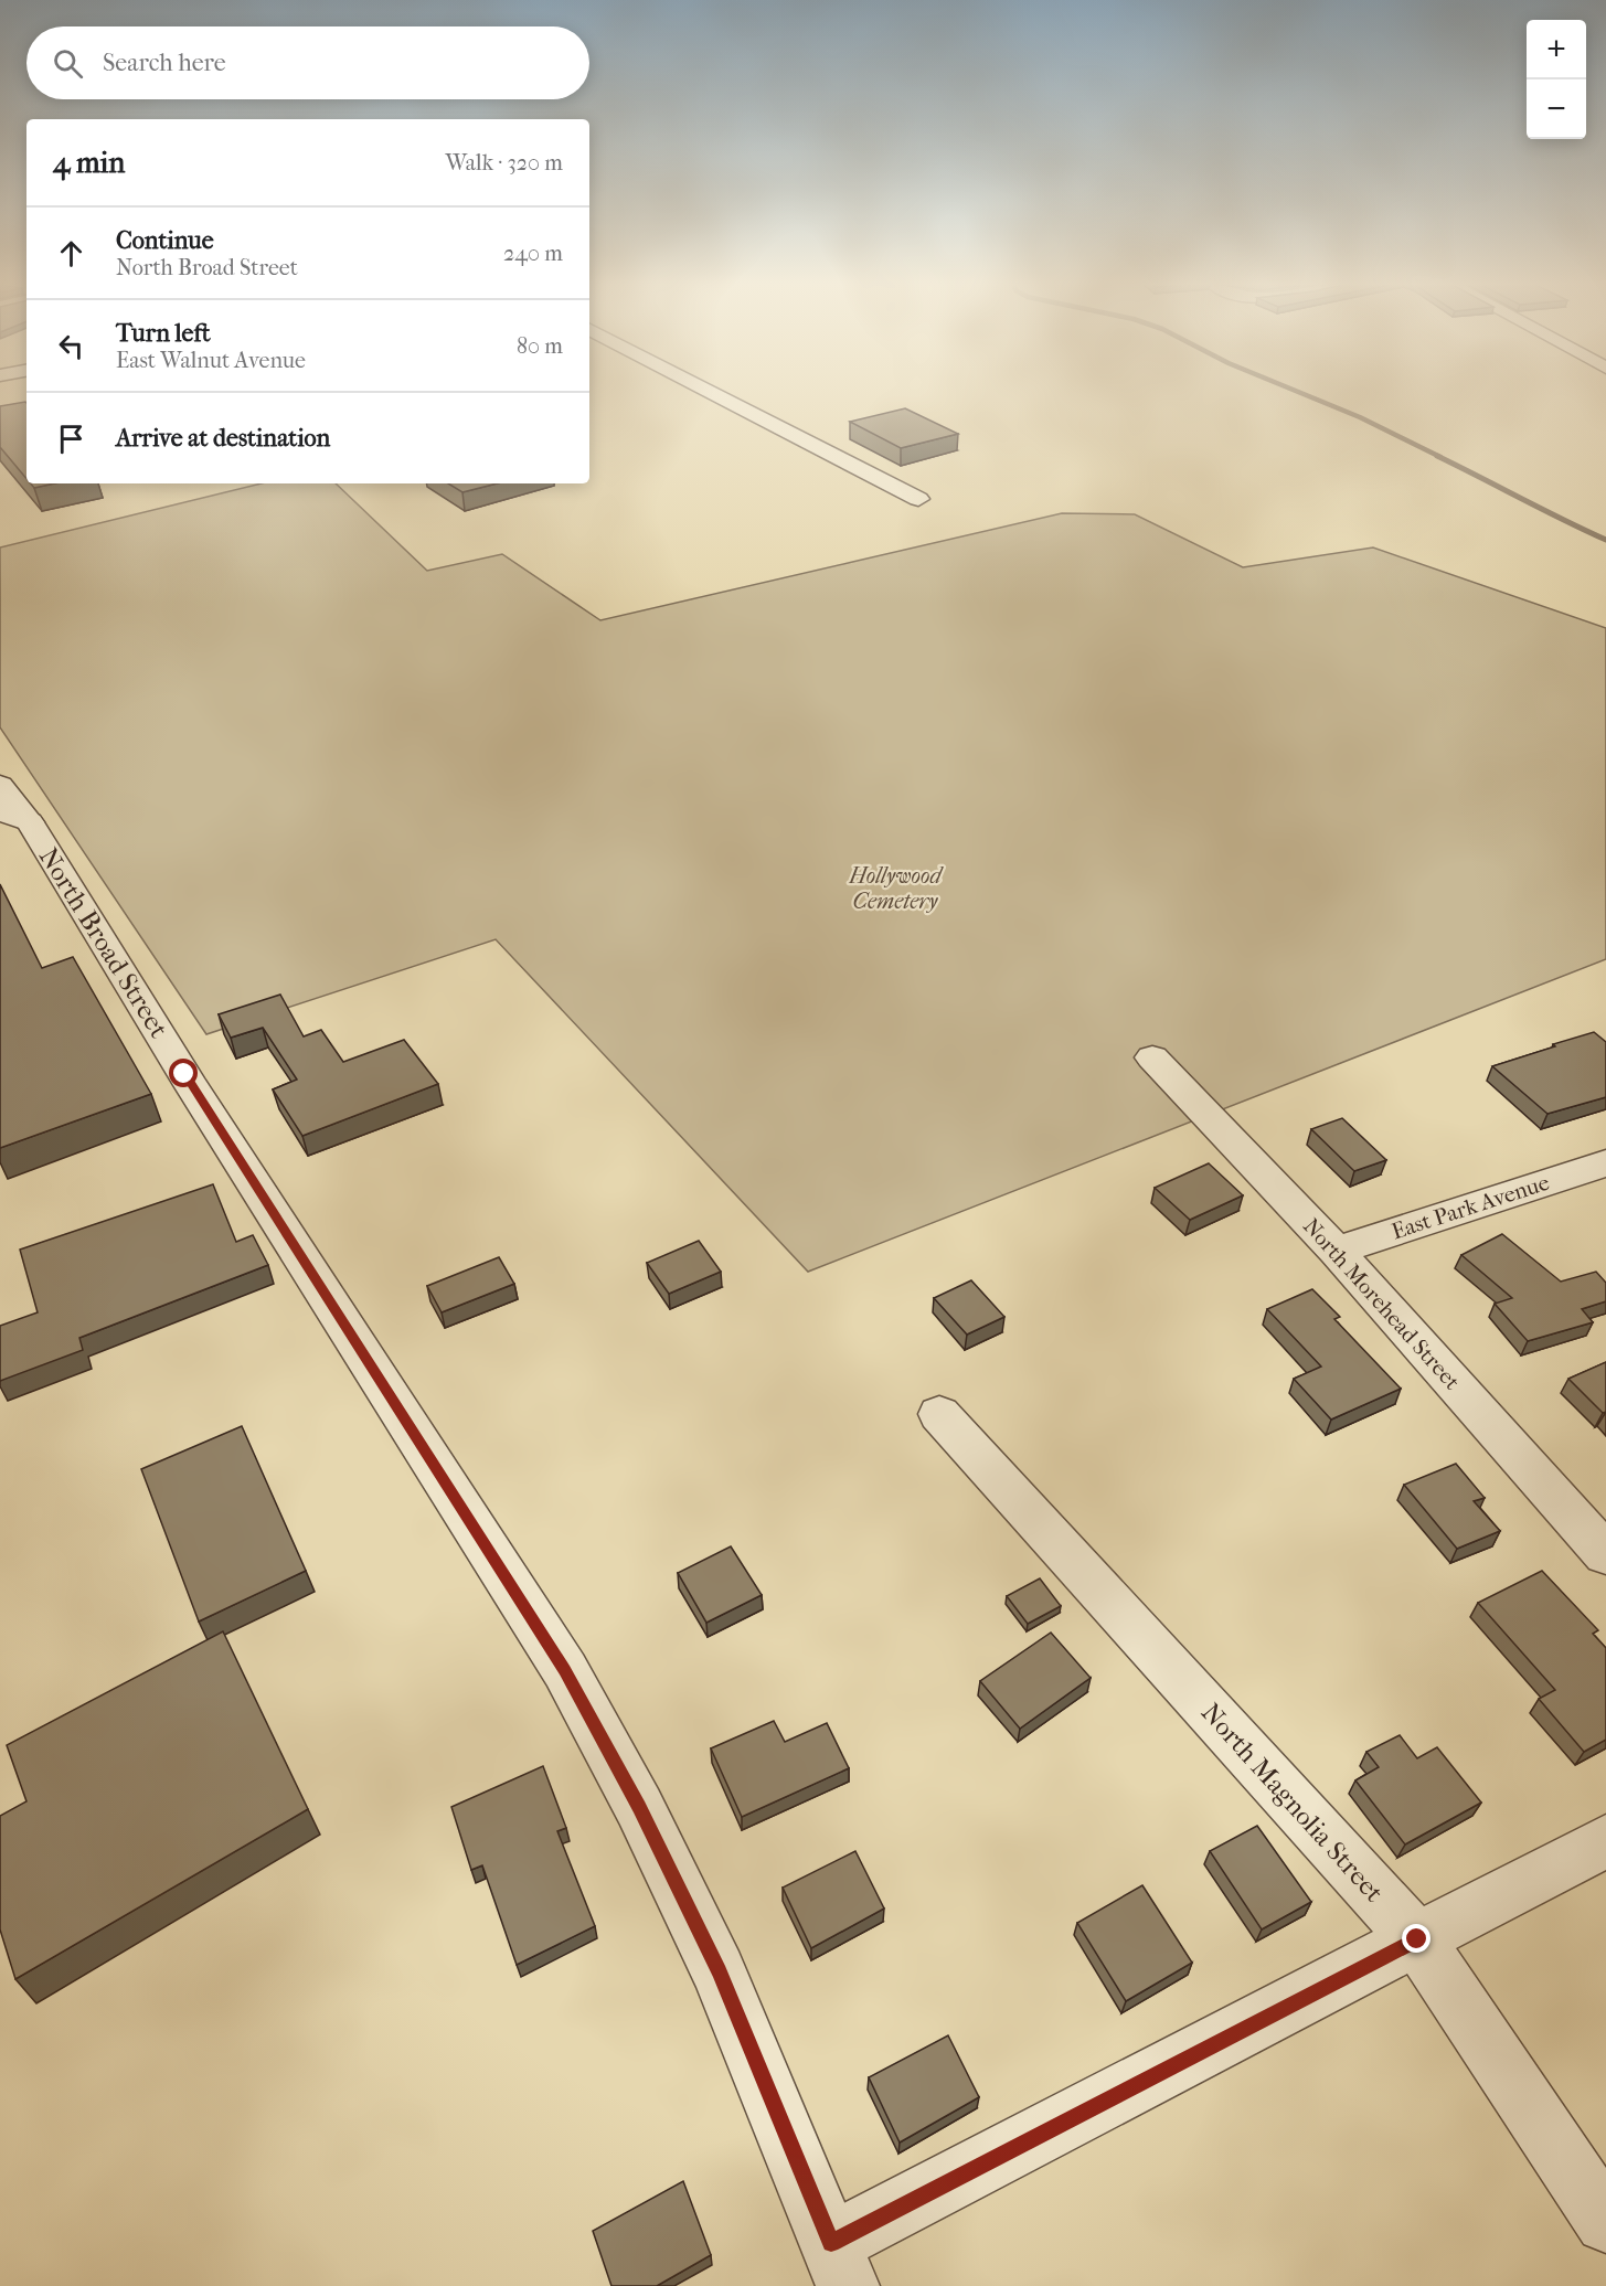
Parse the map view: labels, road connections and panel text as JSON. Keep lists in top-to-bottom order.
{
  "streets": {
    "street": [
      "North Broad Street",
      "East Park Avenue",
      "North Morehead Street",
      "North Magnolia Street"
    ]
  },
  "crossings": [
    ["East Park Avenue", "North Morehead Street"]
  ],
  "parks": ["Hollywood Cemetery"],
  "page": {
    "map_buttons": ["+", "−"],
    "search": "Search here",
    "heading": ["4 min", "Walk · 320 m"],
    "list": [
      ["Continue", "North Broad Street", "240 m"],
      ["Turn left", "East Walnut Avenue", "80 m"],
      "Arrive at destination"
    ]
  }
}
